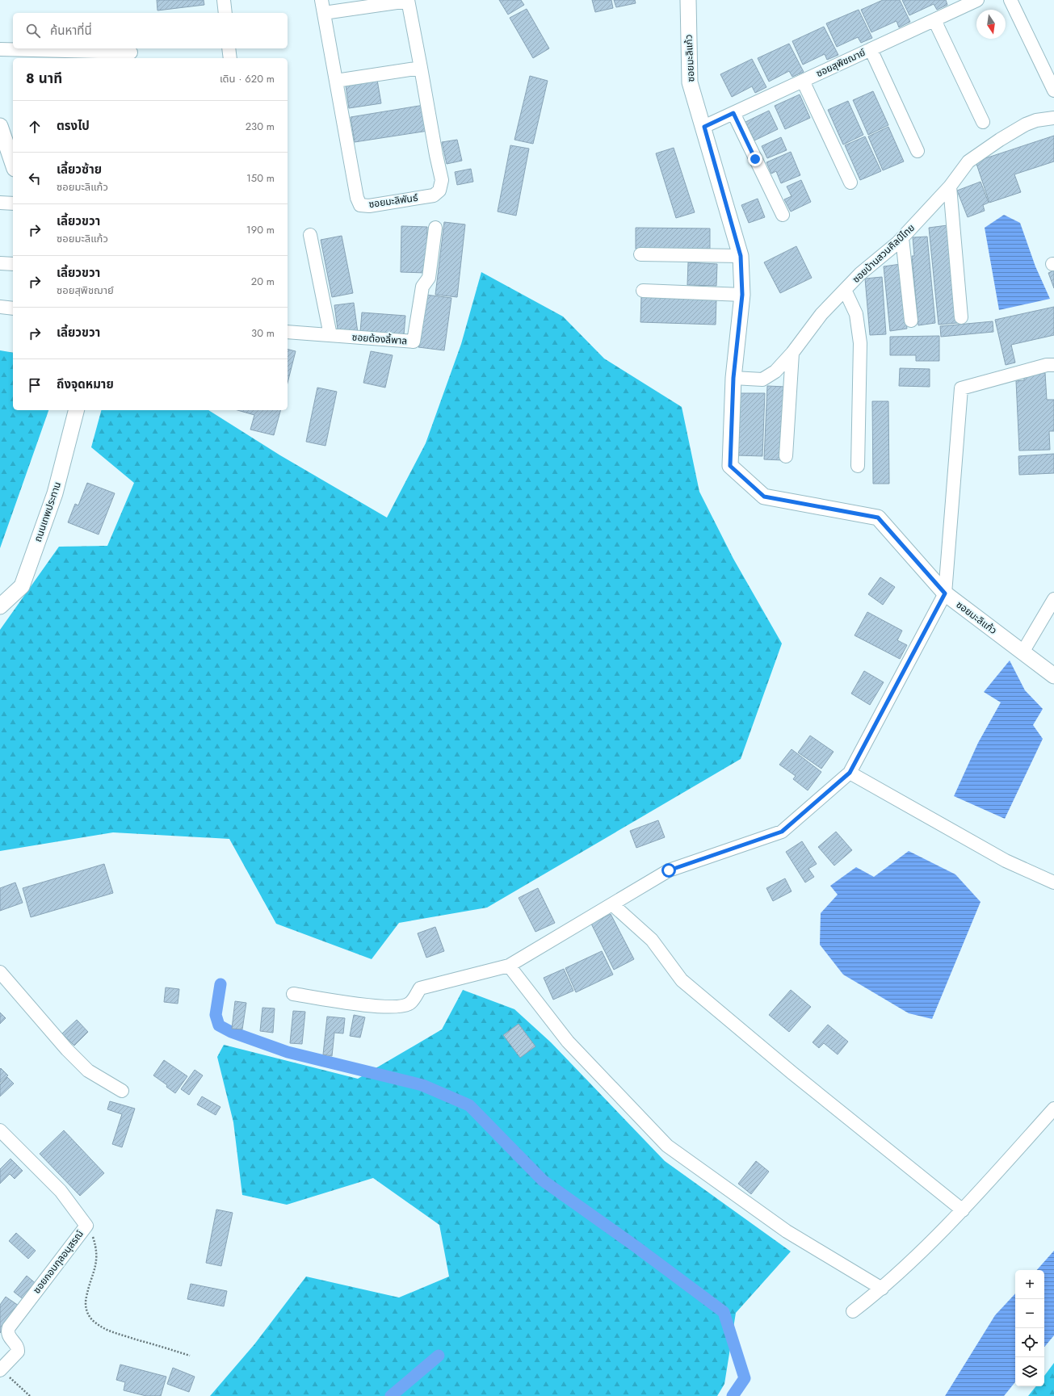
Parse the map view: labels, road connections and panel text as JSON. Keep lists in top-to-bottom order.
{
  "streets": {
    "street": [
      "ซอยมะลิแก้ว",
      "ซอยสุพิชฌาย์",
      "ซอยมะลิพันธ์",
      "ซอยบ้านสวนศิลป์ไทย",
      "ซอยต้องลี้พาล",
      "ถนนเทพประทาน",
      "ซอยกอบกุลอนุสรณ์"
    ]
  },
  "crossings": [
    ["ซอยมะลิแก้ว", "ซอยสุพิชฌาย์"],
    ["ซอยมะลิแก้ว", "ซอยบ้านสวนศิลป์ไทย"]
  ],
  "north": "bottom",
  "page": {
    "search": "ค้นหาที่นี่",
    "heading": ["8 นาที", "เดิน · 620 m"],
    "list": [
      ["ตรงไป", "230 m"],
      ["เลี้ยวซ้าย", "ซอยมะลิแก้ว", "150 m"],
      ["เลี้ยวขวา", "ซอยมะลิแก้ว", "190 m"],
      ["เลี้ยวขวา", "ซอยสุพิชฌาย์", "20 m"],
      ["เลี้ยวขวา", "30 m"],
      "ถึงจุดหมาย"
    ],
    "map_buttons": ["+", "−"]
  }
}
